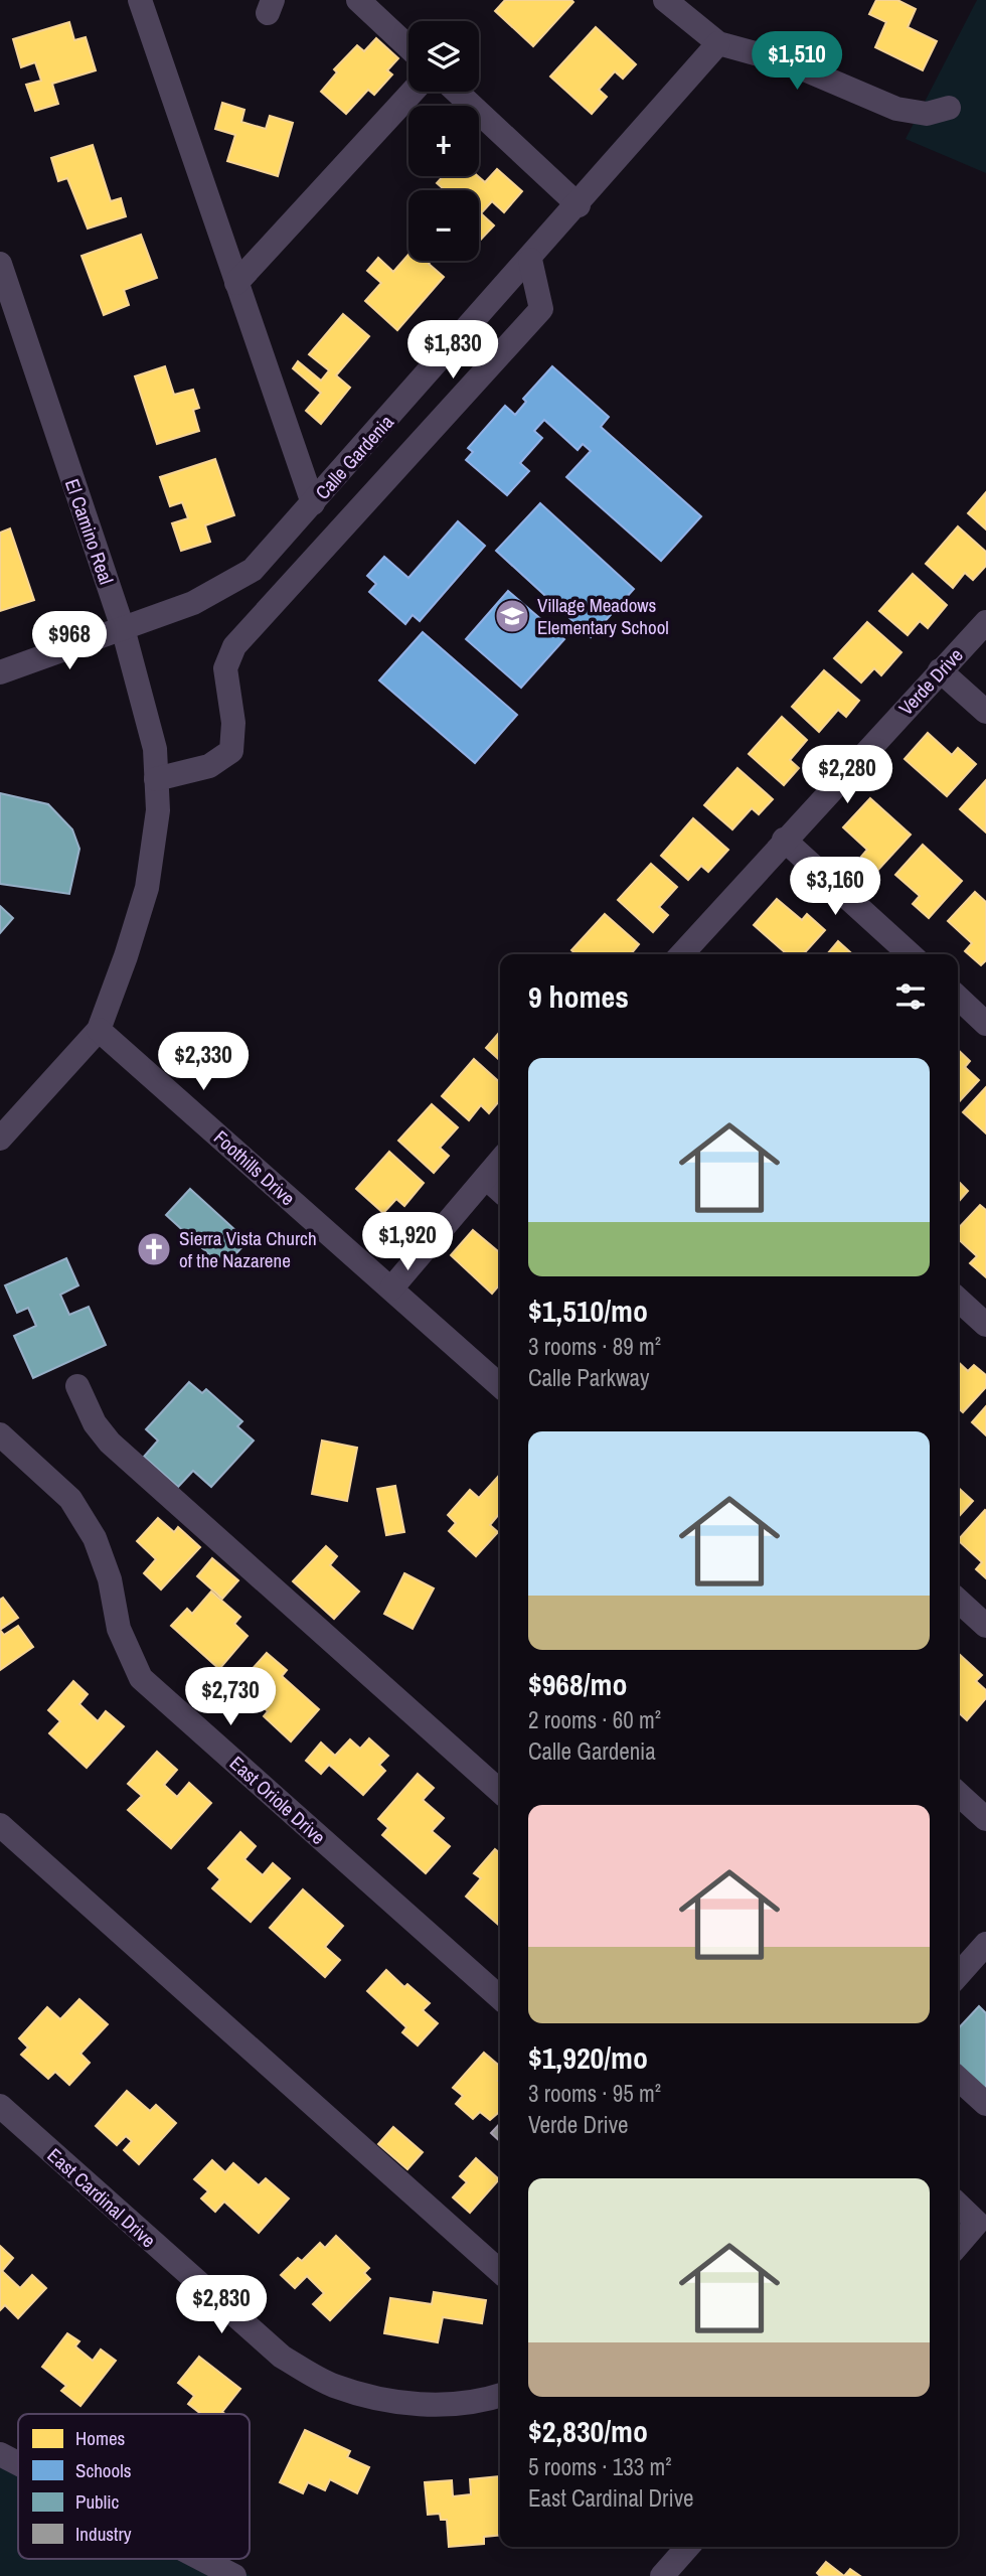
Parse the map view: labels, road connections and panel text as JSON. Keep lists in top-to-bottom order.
{
  "streets": {
    "street": [
      "Calle Gardenia",
      "El Camino Real",
      "Verde Drive",
      "Foothills Drive",
      "East Oriole Drive",
      "East Cardinal Drive"
    ]
  },
  "crossings": [
    ["Calle Gardenia", "El Camino Real"],
    ["El Camino Real", "Foothills Drive"]
  ],
  "places": {
    "school or university": ["Village Meadows Elementary School"],
    "church": ["Sierra Vista Church of the Nazarene"]
  },
  "legend": [
    "Homes",
    "Schools",
    "Public",
    "Industry"
  ],
  "page": {
    "map_buttons": ["+", "−"],
    "price": [
      "$1,510",
      "$1,830",
      "$968",
      "$2,280",
      "$3,160",
      "$2,330",
      "$1,920",
      "$2,730",
      "$2,830"
    ],
    "heading": "9 homes",
    "list": [
      {
        "name": "$1,510/mo",
        "note": "3 rooms · 89 m² · Calle Parkway"
      },
      {
        "name": "$968/mo",
        "note": "2 rooms · 60 m² · Calle Gardenia"
      },
      {
        "name": "$1,920/mo",
        "note": "3 rooms · 95 m² · Verde Drive"
      },
      {
        "name": "$2,830/mo",
        "note": "5 rooms · 133 m² · East Cardinal Drive"
      }
    ]
  }
}
